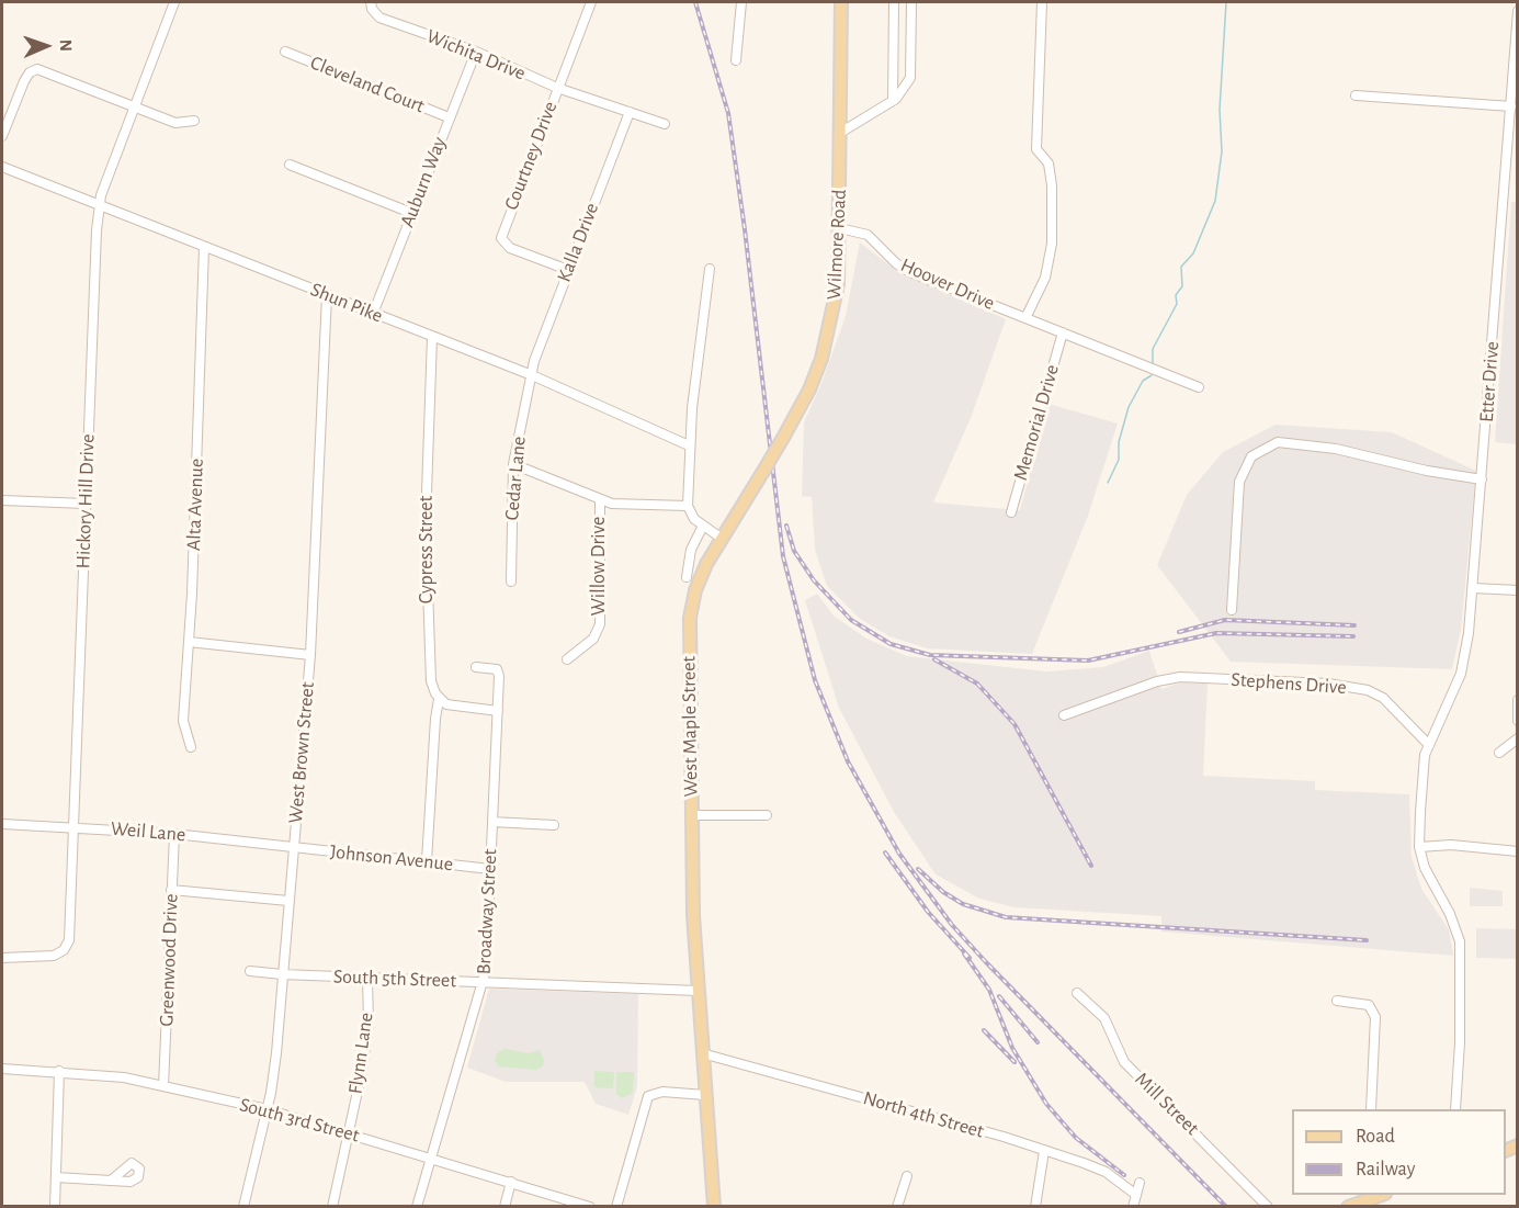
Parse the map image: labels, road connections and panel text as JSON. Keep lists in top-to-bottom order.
{
  "streets": {
    "main road": ["Wilmore Road", "West Maple Street"],
    "street": [
      "Wichita Drive",
      "Cleveland Court",
      "Courtney Drive",
      "Auburn Way",
      "Kalla Drive",
      "Hoover Drive",
      "Shun Pike",
      "Etter Drive",
      "Memorial Drive",
      "Cedar Lane",
      "Hickory Hill Drive",
      "Alta Avenue",
      "Cypress Street",
      "Willow Drive",
      "Stephens Drive",
      "West Brown Street",
      "Weil Lane",
      "Johnson Avenue",
      "Broadway Street",
      "Greenwood Drive",
      "South 5th Street",
      "Flynn Lane",
      "Mill Street",
      "North 4th Street",
      "South 3rd Street"
    ]
  },
  "crossings": [
    ["Wichita Drive", "Courtney Drive"],
    ["Wichita Drive", "Auburn Way"],
    ["Wichita Drive", "Kalla Drive"],
    ["Cleveland Court", "Auburn Way"],
    ["Courtney Drive", "Kalla Drive"],
    ["Auburn Way", "Shun Pike"],
    ["Kalla Drive", "Shun Pike"],
    ["Kalla Drive", "Cedar Lane"],
    ["Wilmore Road", "Hoover Drive"],
    ["Wilmore Road", "West Maple Street"],
    ["Hoover Drive", "Memorial Drive"],
    ["Shun Pike", "Cedar Lane"],
    ["Shun Pike", "Hickory Hill Drive"],
    ["Shun Pike", "Alta Avenue"],
    ["Shun Pike", "Cypress Street"],
    ["Shun Pike", "West Brown Street"],
    ["Etter Drive", "Stephens Drive"],
    ["Hickory Hill Drive", "Weil Lane"],
    ["West Maple Street", "South 5th Street"],
    ["West Maple Street", "North 4th Street"],
    ["West Brown Street", "Weil Lane"],
    ["West Brown Street", "Johnson Avenue"],
    ["West Brown Street", "South 5th Street"],
    ["West Brown Street", "South 3rd Street"],
    ["Weil Lane", "Johnson Avenue"],
    ["Weil Lane", "Greenwood Drive"],
    ["Johnson Avenue", "Broadway Street"],
    ["Broadway Street", "South 5th Street"],
    ["Broadway Street", "South 3rd Street"],
    ["Greenwood Drive", "South 3rd Street"],
    ["South 5th Street", "Flynn Lane"],
    ["Flynn Lane", "South 3rd Street"]
  ],
  "legend": ["Road", "Railway"],
  "north": "right"
}
